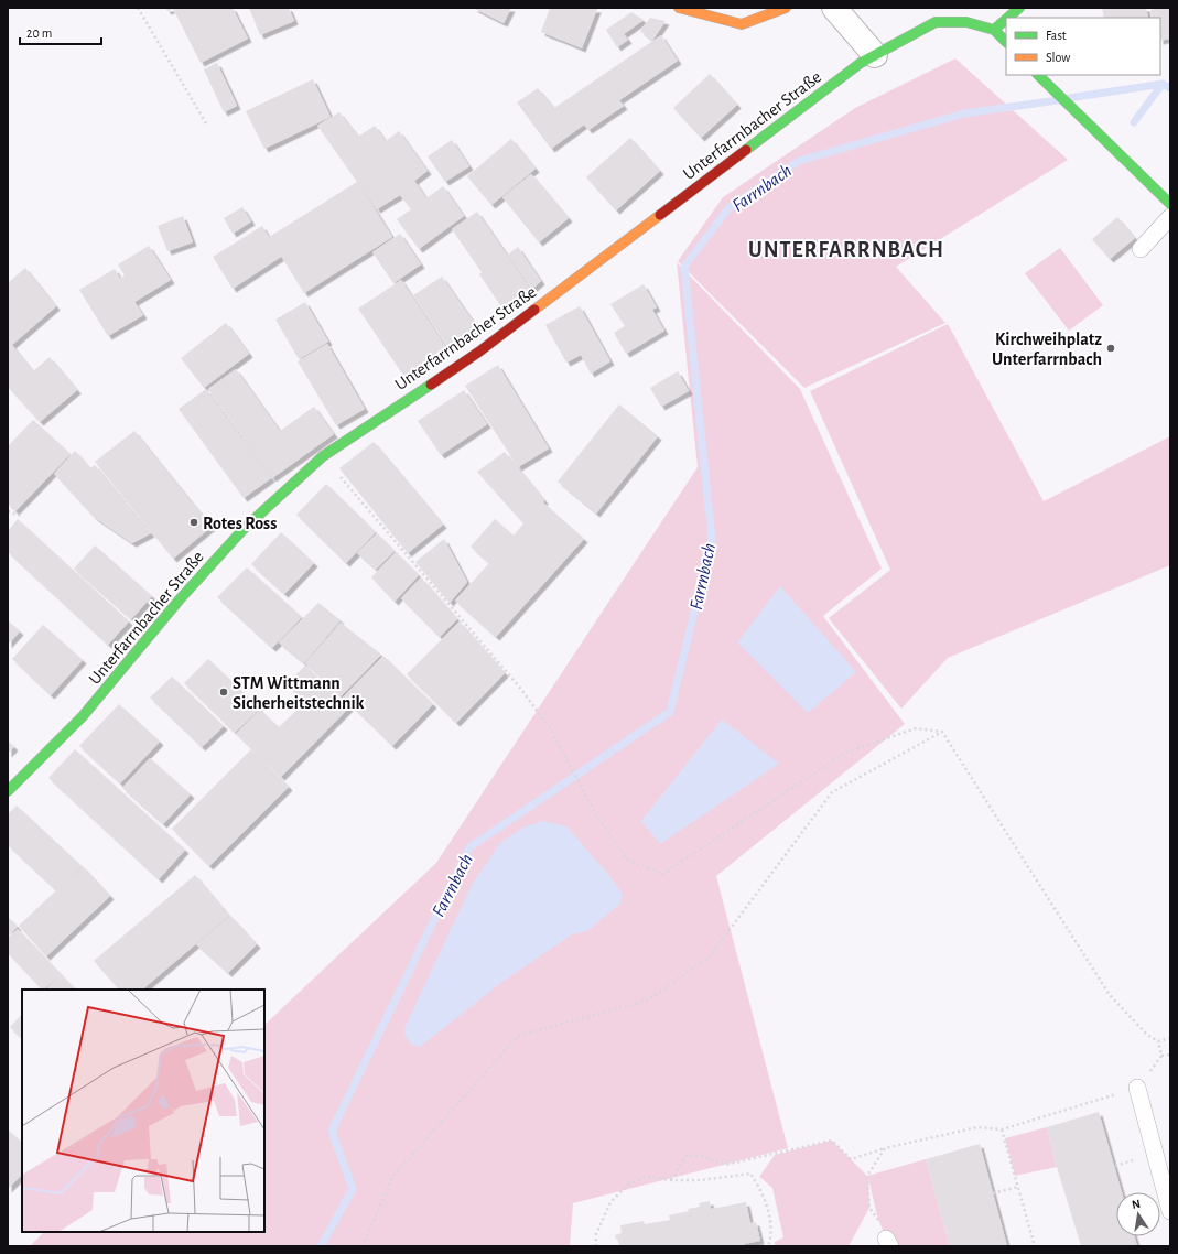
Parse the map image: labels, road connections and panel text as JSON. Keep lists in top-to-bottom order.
{
  "streets": {
    "street": ["Unterfarrnbacher Straße"]
  },
  "districts": ["UNTERFARRNBACH"],
  "water": ["Farrnbach"],
  "places": ["Kirchweihplatz Unterfarrnbach", "Rotes Ross", "STM Wittmann Sicherheitstechnik"],
  "legend": ["Fast", "Slow"],
  "scale_bar": "20 m",
  "north": "top"
}
